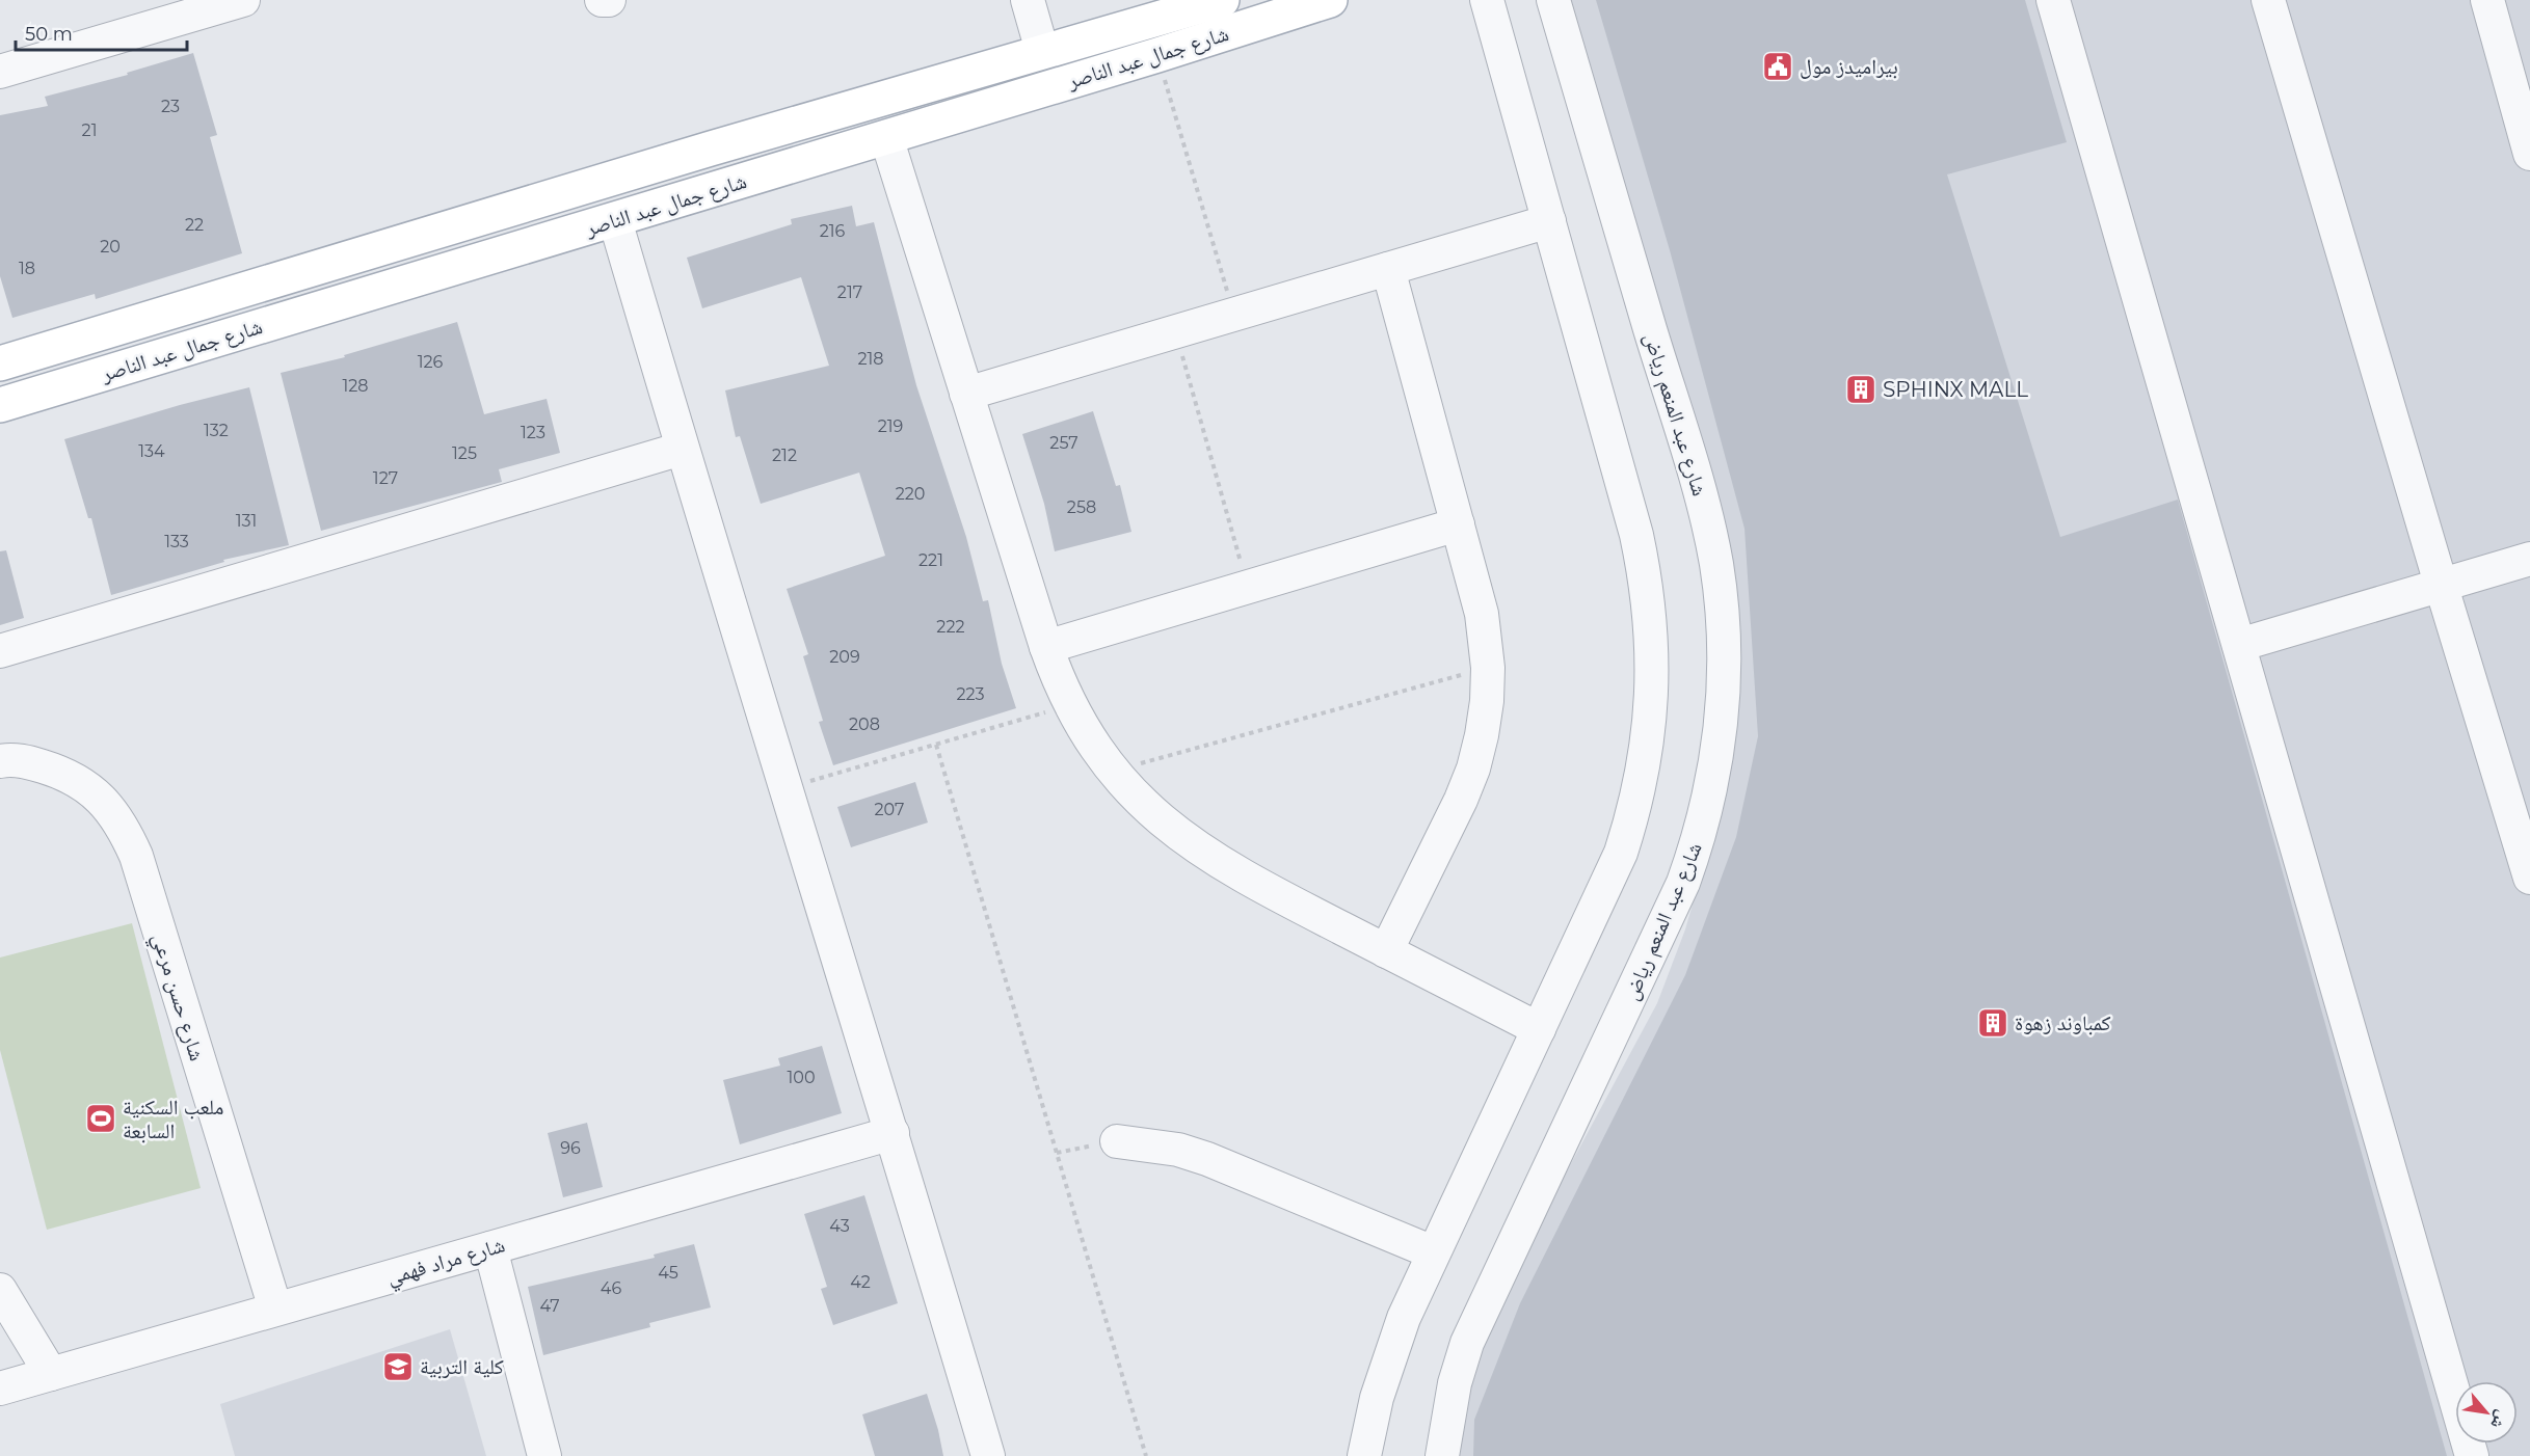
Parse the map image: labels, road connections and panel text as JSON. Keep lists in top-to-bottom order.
{
  "streets": {
    "main road": ["شارع جمال عبد الناصر"],
    "street": ["شارع عبد المنعم رياض", "شارع حسن مرعي", "شارع مراد فهمي"]
  },
  "crossings": [
    ["شارع حسن مرعي", "شارع مراد فهمي"]
  ],
  "places": {
    "public building": ["بيراميدز مول"],
    "building": ["SPHINX MALL", "كمباوند زهوة"],
    "sports": ["ملعب السكنية السابعة"],
    "school or university": ["كلية التربية"]
  },
  "house_numbers": [
    "23",
    "21",
    "22",
    "216",
    "20",
    "18",
    "217",
    "218",
    "126",
    "128",
    "219",
    "132",
    "123",
    "257",
    "134",
    "125",
    "212",
    "127",
    "220",
    "258",
    "131",
    "133",
    "221",
    "222",
    "209",
    "223",
    "208",
    "207",
    "100",
    "96",
    "43",
    "45",
    "42",
    "46",
    "47"
  ],
  "scale_bar": "50 m",
  "north": "bottom right"
}
